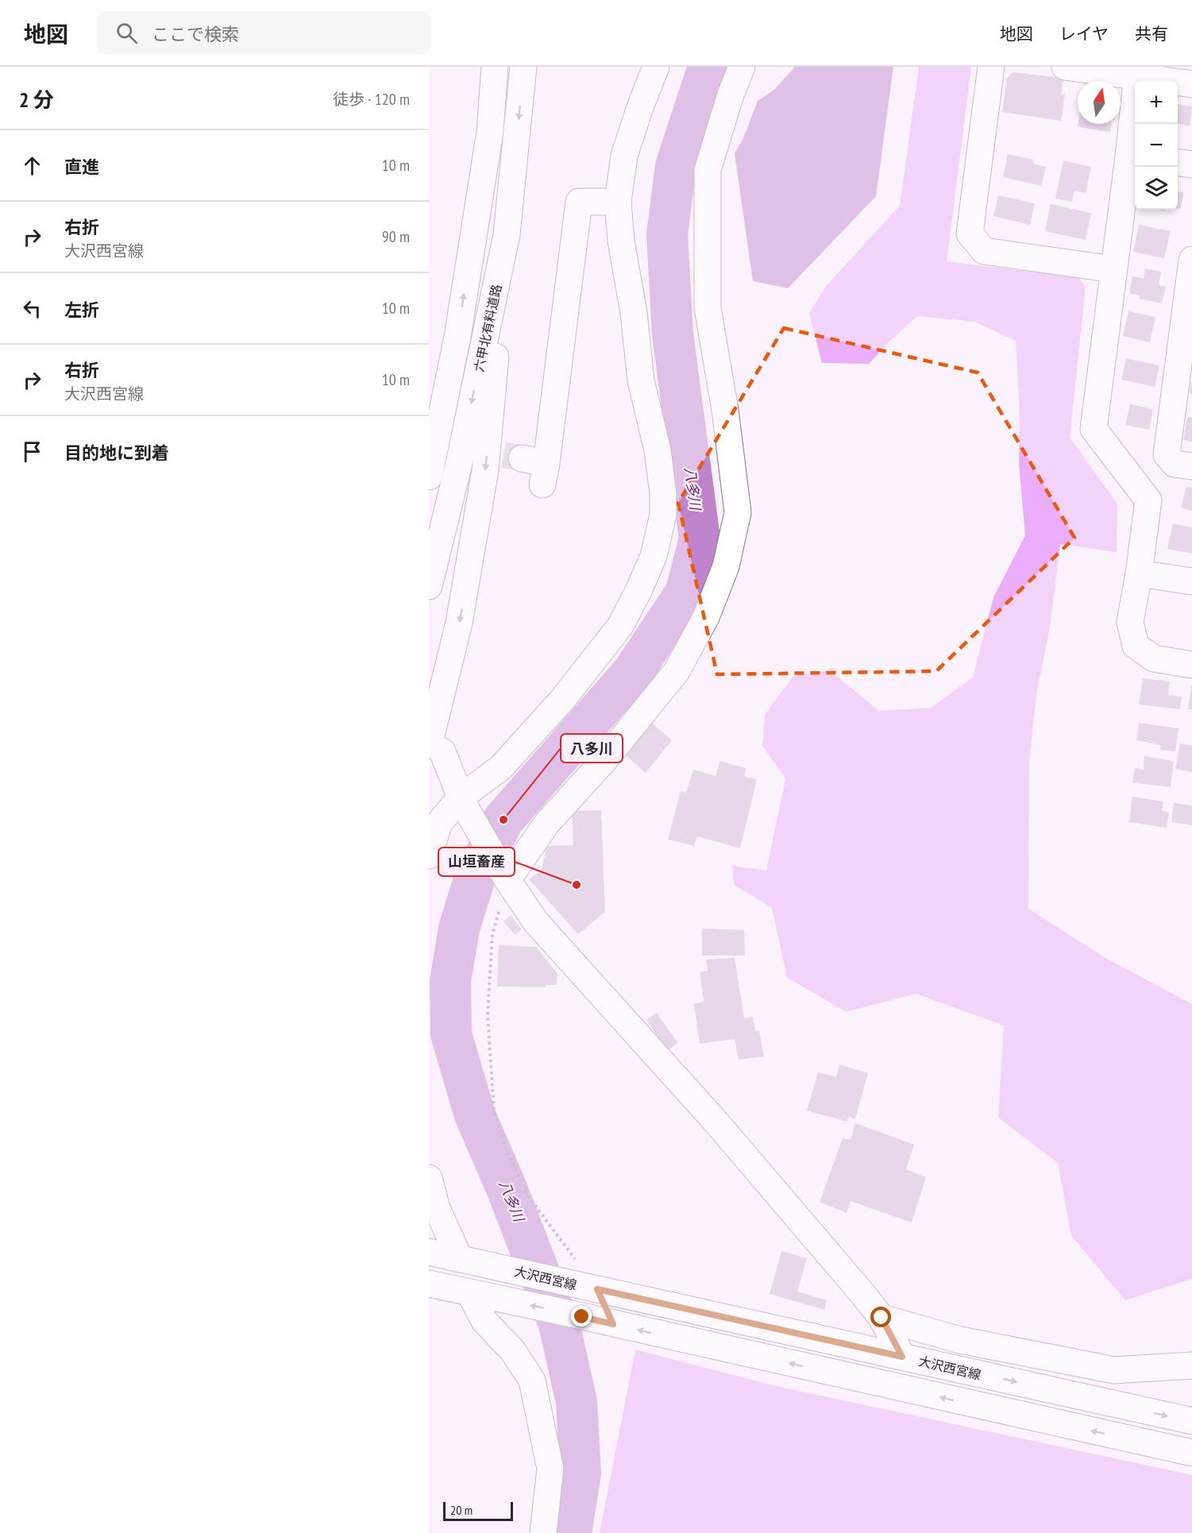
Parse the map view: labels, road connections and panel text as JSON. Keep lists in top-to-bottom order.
{
  "streets": {
    "street": ["六甲北有料道路", "大沢西宮線"]
  },
  "water": ["八多川"],
  "places": ["八多川", "山垣畜産"],
  "scale_bar": "20 m",
  "north": "top",
  "page": {
    "header": "地図",
    "search": "ここで検索",
    "nav": ["地図", "レイヤ", "共有"],
    "heading": ["2 分", "徒歩 · 120 m"],
    "map_buttons": ["+", "−"],
    "list": [
      ["直進", "10 m"],
      ["右折", "大沢西宮線", "90 m"],
      ["左折", "10 m"],
      ["右折", "大沢西宮線", "10 m"],
      "目的地に到着"
    ],
    "scale": "20 m"
  }
}
